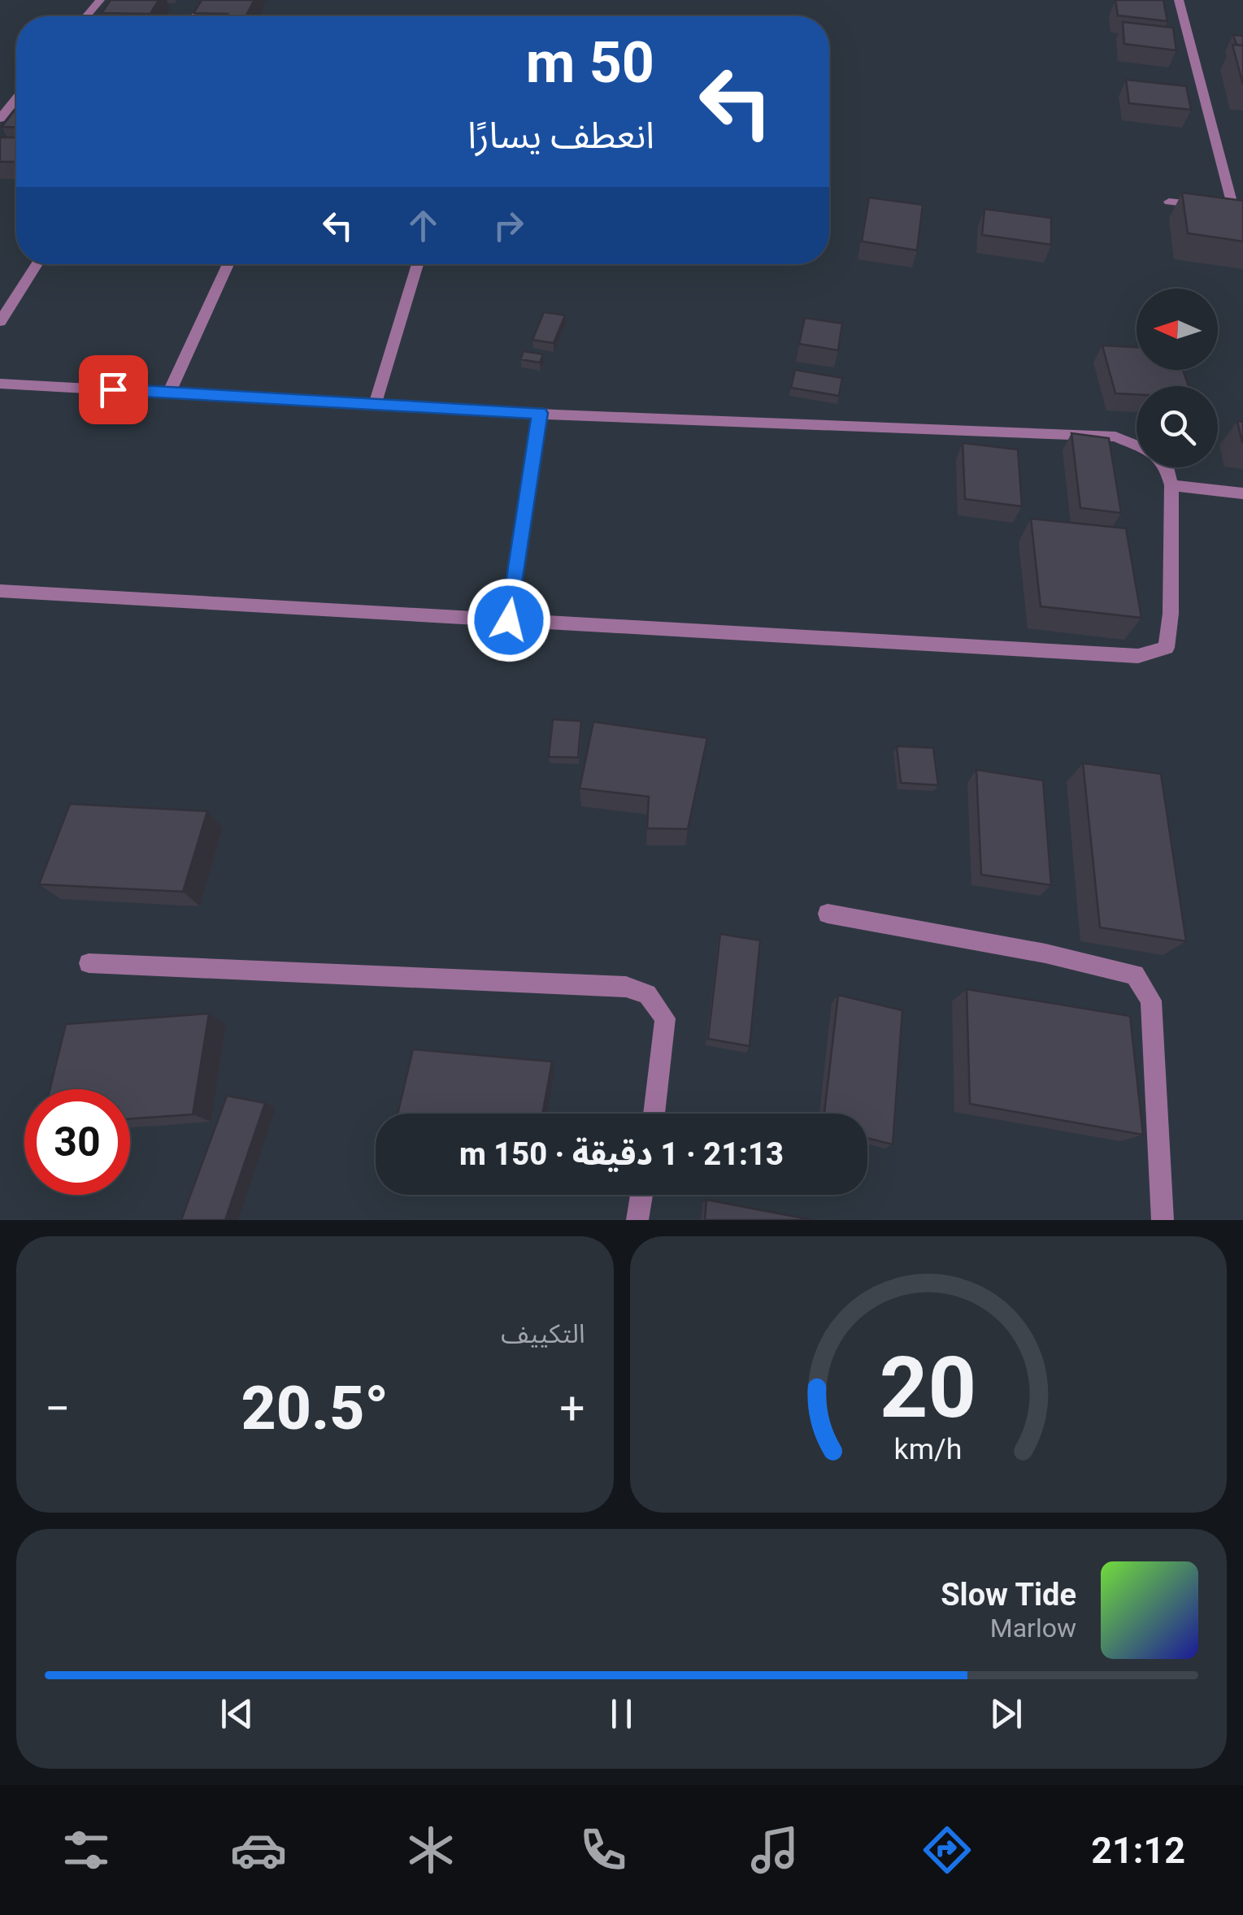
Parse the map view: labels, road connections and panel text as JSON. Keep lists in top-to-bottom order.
{
  "north": "left",
  "page": {
    "turn": ["50 m", "انعطف يسارًا"],
    "limit": "30",
    "trip": "21:13 · 1 دقيقة · 150 m",
    "tile": "التكييف",
    "heat": ["−", "20.5°", "+"],
    "song": ["Slow Tide", "Marlow"],
    "tabs": "21:12",
    "gauge": ["20", "km/h"]
  }
}
